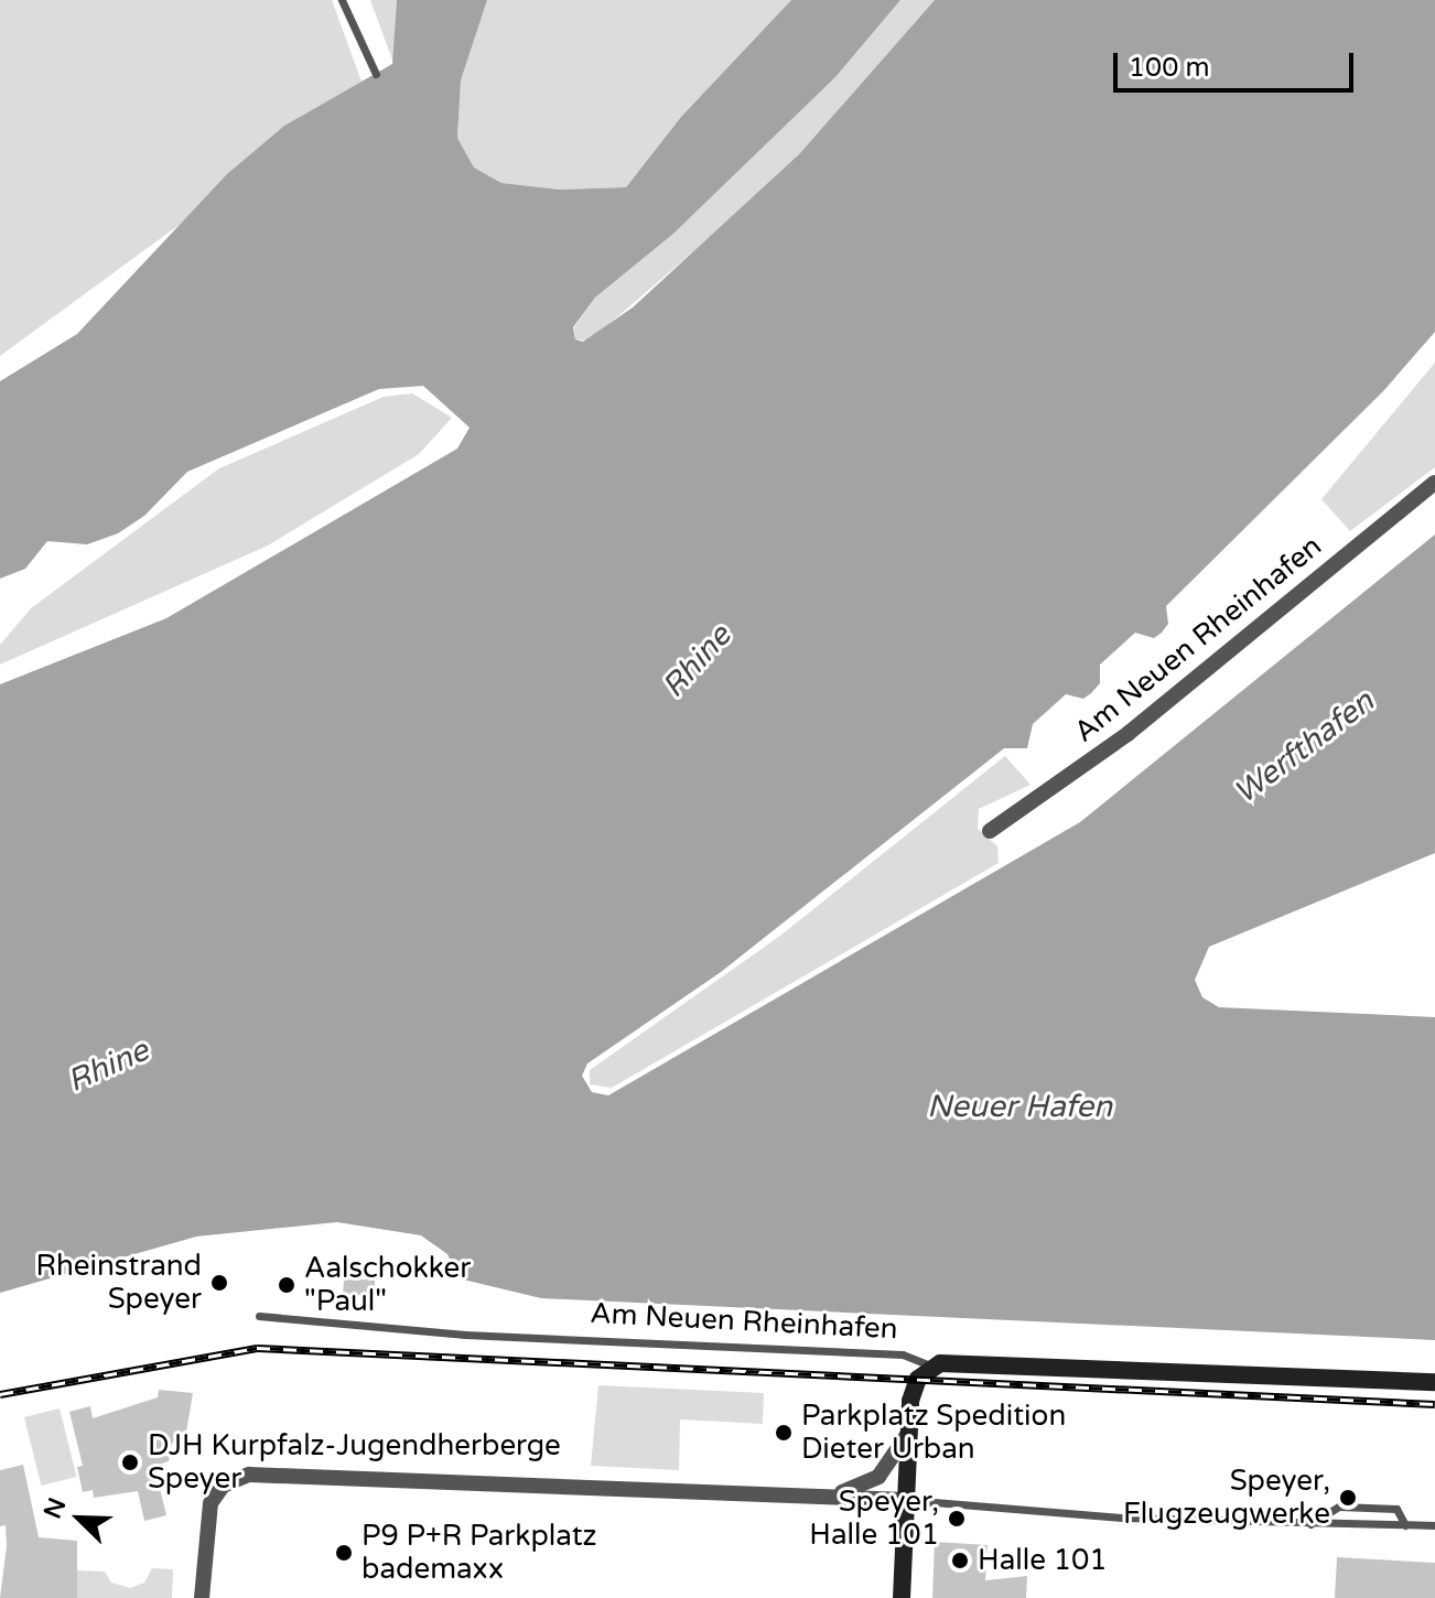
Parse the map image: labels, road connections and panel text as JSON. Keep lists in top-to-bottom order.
{
  "streets": {
    "street": ["Am Neuen Rheinhafen"]
  },
  "water": ["Rhine", "Werfthafen", "Neuer Hafen"],
  "places": [
    "Rheinstrand Speyer",
    "Aalschokker \"Paul\"",
    "Parkplatz Spedition Dieter Urban",
    "DJH Kurpfalz-Jugendherberge Speyer",
    "Speyer, Flugzeugwerke",
    "Speyer, Halle 101",
    "P9 P+R Parkplatz bademaxx",
    "Halle 101"
  ],
  "scale_bar": "100 m",
  "north": "top left"
}
